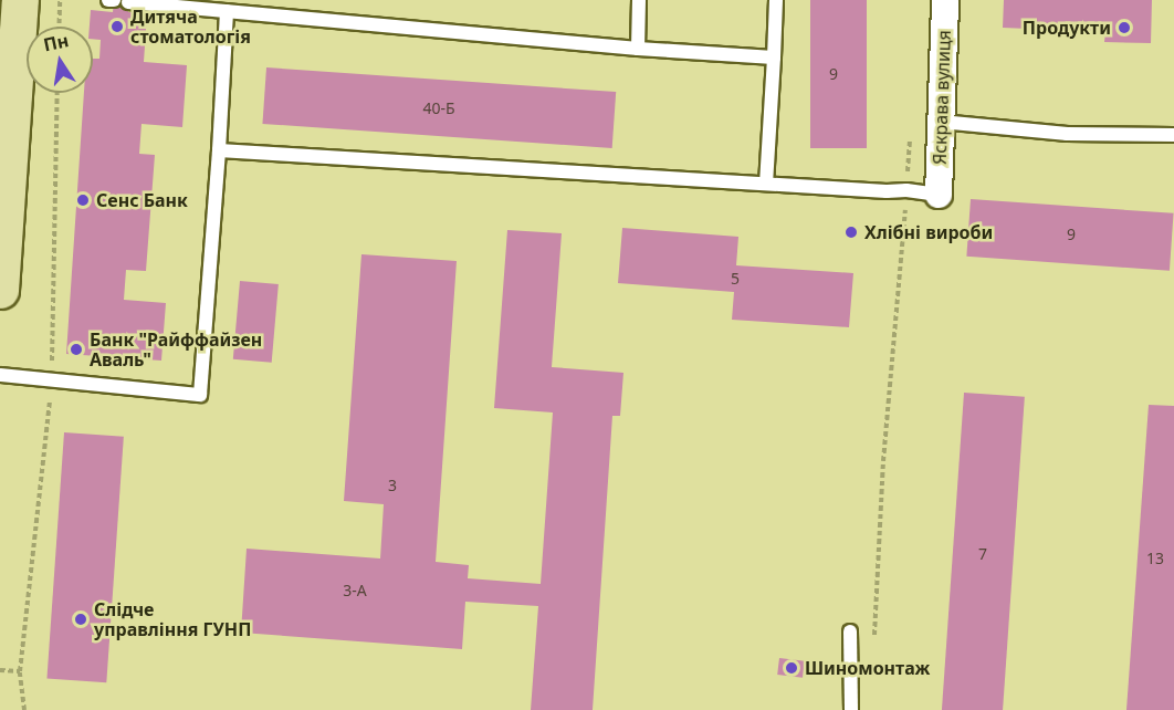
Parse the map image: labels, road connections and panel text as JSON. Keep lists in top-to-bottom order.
{
  "streets": {
    "street": ["Яскрава вулиця"]
  },
  "places": [
    "Дитяча стоматологія",
    "Продукти",
    "Сенс Банк",
    "Хлібні вироби",
    "Банк \"Райффайзен Аваль\"",
    "Слідче управління ГУНП",
    "Шиномонтаж"
  ],
  "house_numbers": [
    "9",
    "40-Б",
    "9",
    "5",
    "3",
    "7",
    "13",
    "3-А"
  ],
  "north": "top"
}
